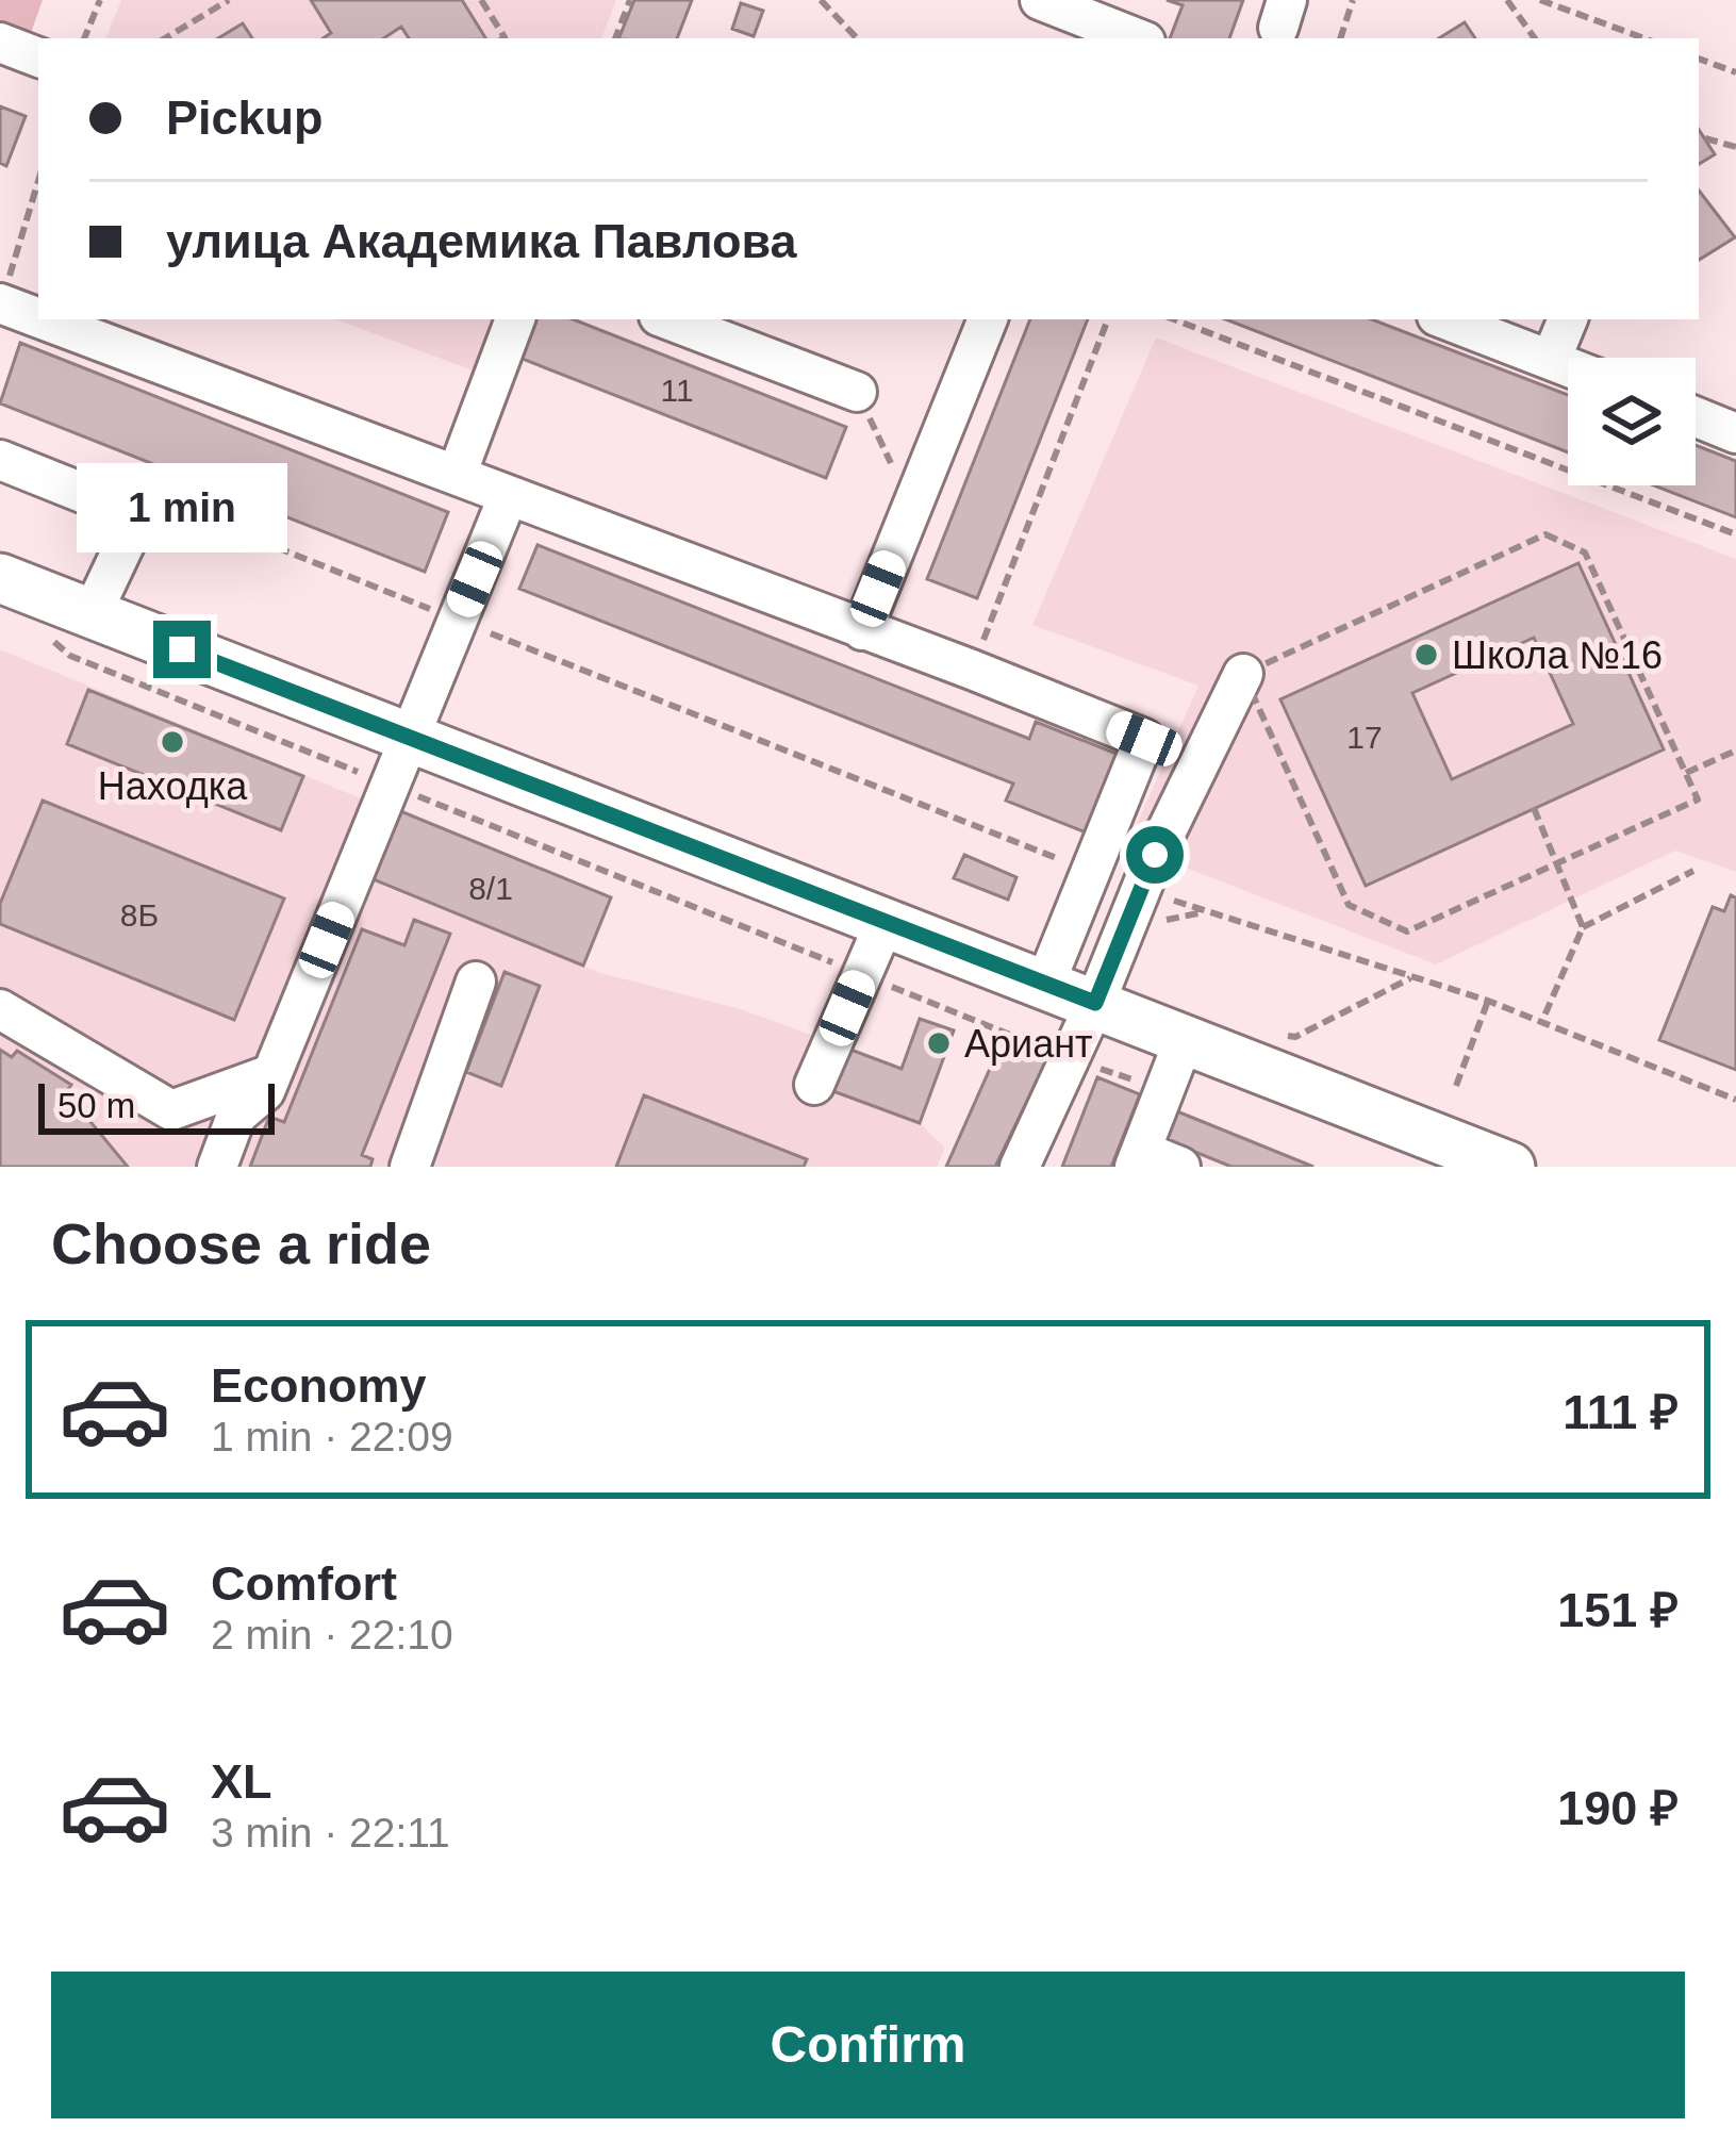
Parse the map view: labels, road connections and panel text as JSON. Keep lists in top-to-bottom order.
{
  "places": ["Школа №16", "Находка", "Ариант"],
  "house_numbers": [
    "11",
    "17",
    "8/1",
    "8Б"
  ],
  "scale_bar": "50 m",
  "page": {
    "banner": ["Pickup", "улица Академика Павлова"],
    "bubble": "1 min",
    "scale": "50 m",
    "heading": "Choose a ride",
    "list": [
      {
        "name": "Economy",
        "note": "1 min · 22:09",
        "value": "111 ₽"
      },
      {
        "name": "Comfort",
        "note": "2 min · 22:10",
        "value": "151 ₽"
      },
      {
        "name": "XL",
        "note": "3 min · 22:11",
        "value": "190 ₽"
      }
    ],
    "buttons": "Confirm"
  }
}
